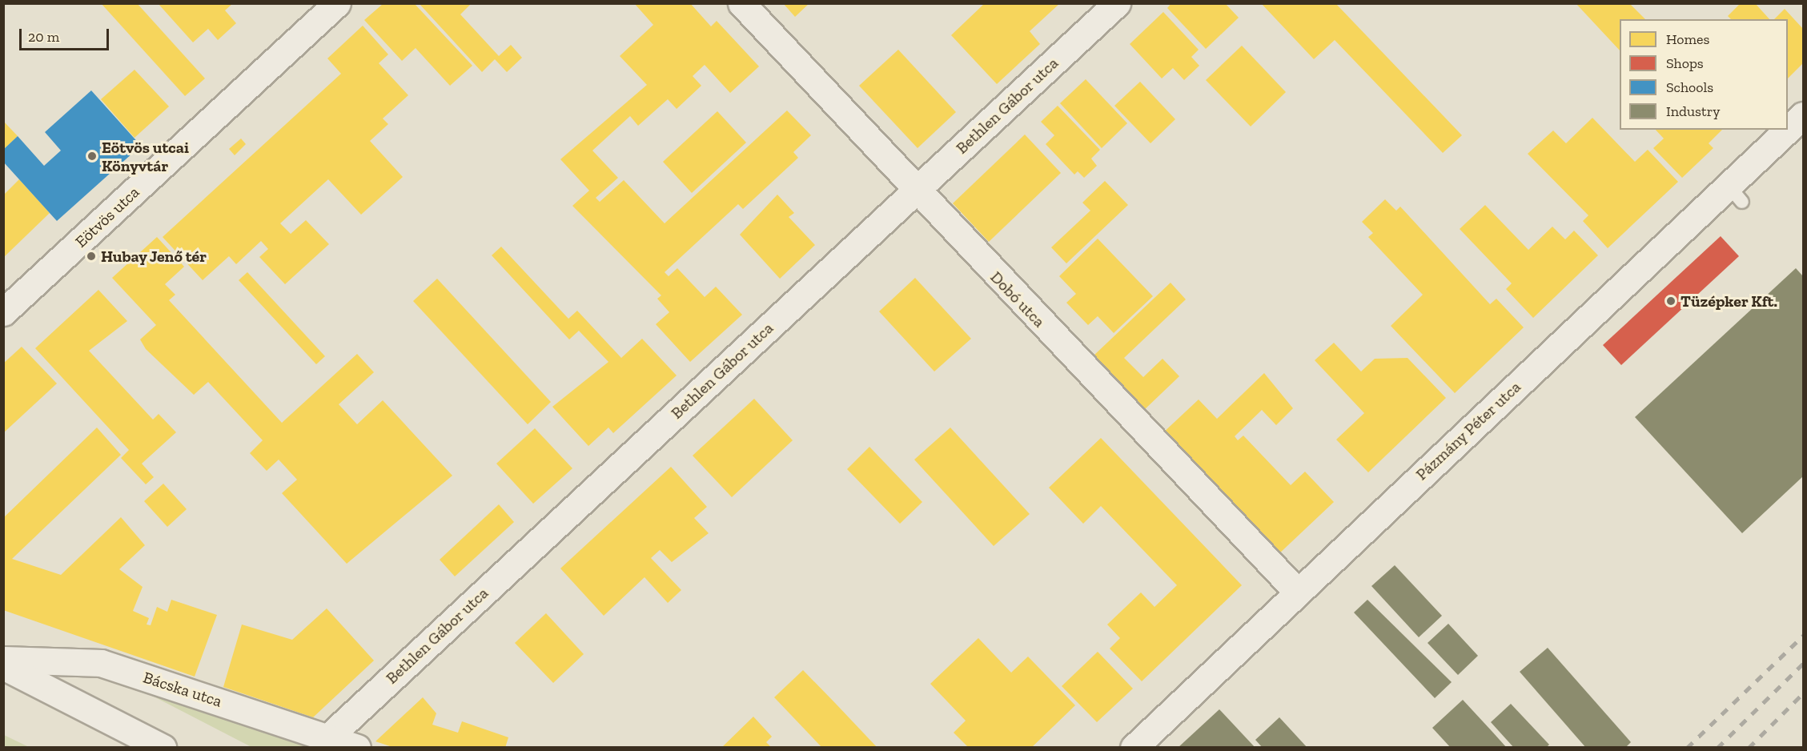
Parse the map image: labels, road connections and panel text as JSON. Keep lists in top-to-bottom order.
{
  "streets": {
    "street": [
      "Bethlen Gábor utca",
      "Eötvös utca",
      "Dobó utca",
      "Pázmány Péter utca",
      "Bácska utca"
    ]
  },
  "crossings": [
    ["Bethlen Gábor utca", "Dobó utca"],
    ["Bethlen Gábor utca", "Bácska utca"],
    ["Dobó utca", "Pázmány Péter utca"]
  ],
  "places": ["Eötvös utcai Könyvtár", "Hubay Jenő tér", "Tüzépker Kft."],
  "legend": [
    "Homes",
    "Shops",
    "Schools",
    "Industry"
  ],
  "scale_bar": "20 m"
}
